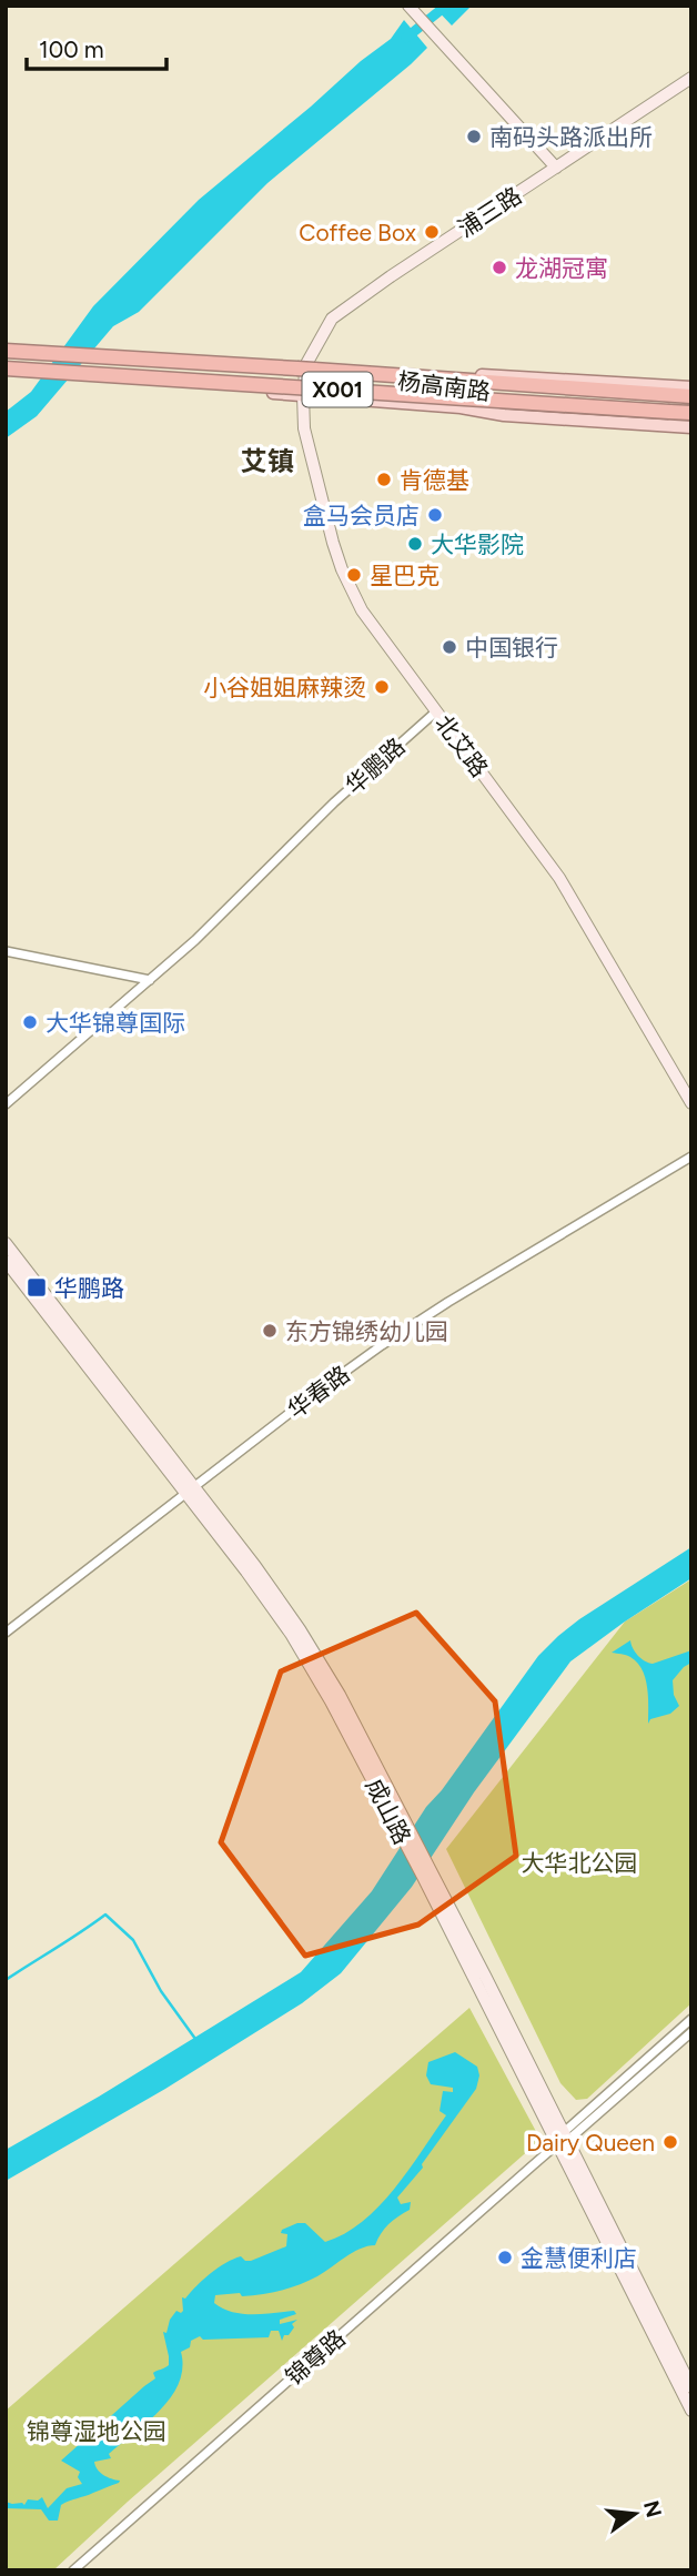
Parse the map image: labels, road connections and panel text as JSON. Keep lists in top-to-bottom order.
{
  "streets": {
    "highway": ["杨高南路", "X001"],
    "main road": ["浦三路", "北艾路", "成山路"],
    "street": ["华鹏路", "华春路", "锦尊路"]
  },
  "crossings": [
    ["浦三路", "杨高南路"],
    ["浦三路", "北艾路"],
    ["杨高南路", "北艾路"],
    ["北艾路", "华鹏路"],
    ["华春路", "成山路"],
    ["成山路", "锦尊路"]
  ],
  "districts": ["艾镇"],
  "parks": ["大华北公园", "锦尊湿地公园"],
  "places": {
    "other": [
      "南码头路派出所",
      "Coffee Box",
      "龙湖冠寓",
      "肯德基",
      "盒马会员店",
      "大华影院",
      "星巴克",
      "中国银行",
      "小谷姐姐麻辣烫",
      "大华锦尊国际",
      "东方锦绣幼儿园",
      "Dairy Queen",
      "金慧便利店"
    ],
    "transit": ["华鹏路"]
  },
  "scale_bar": "100 m",
  "north": "right"
}
